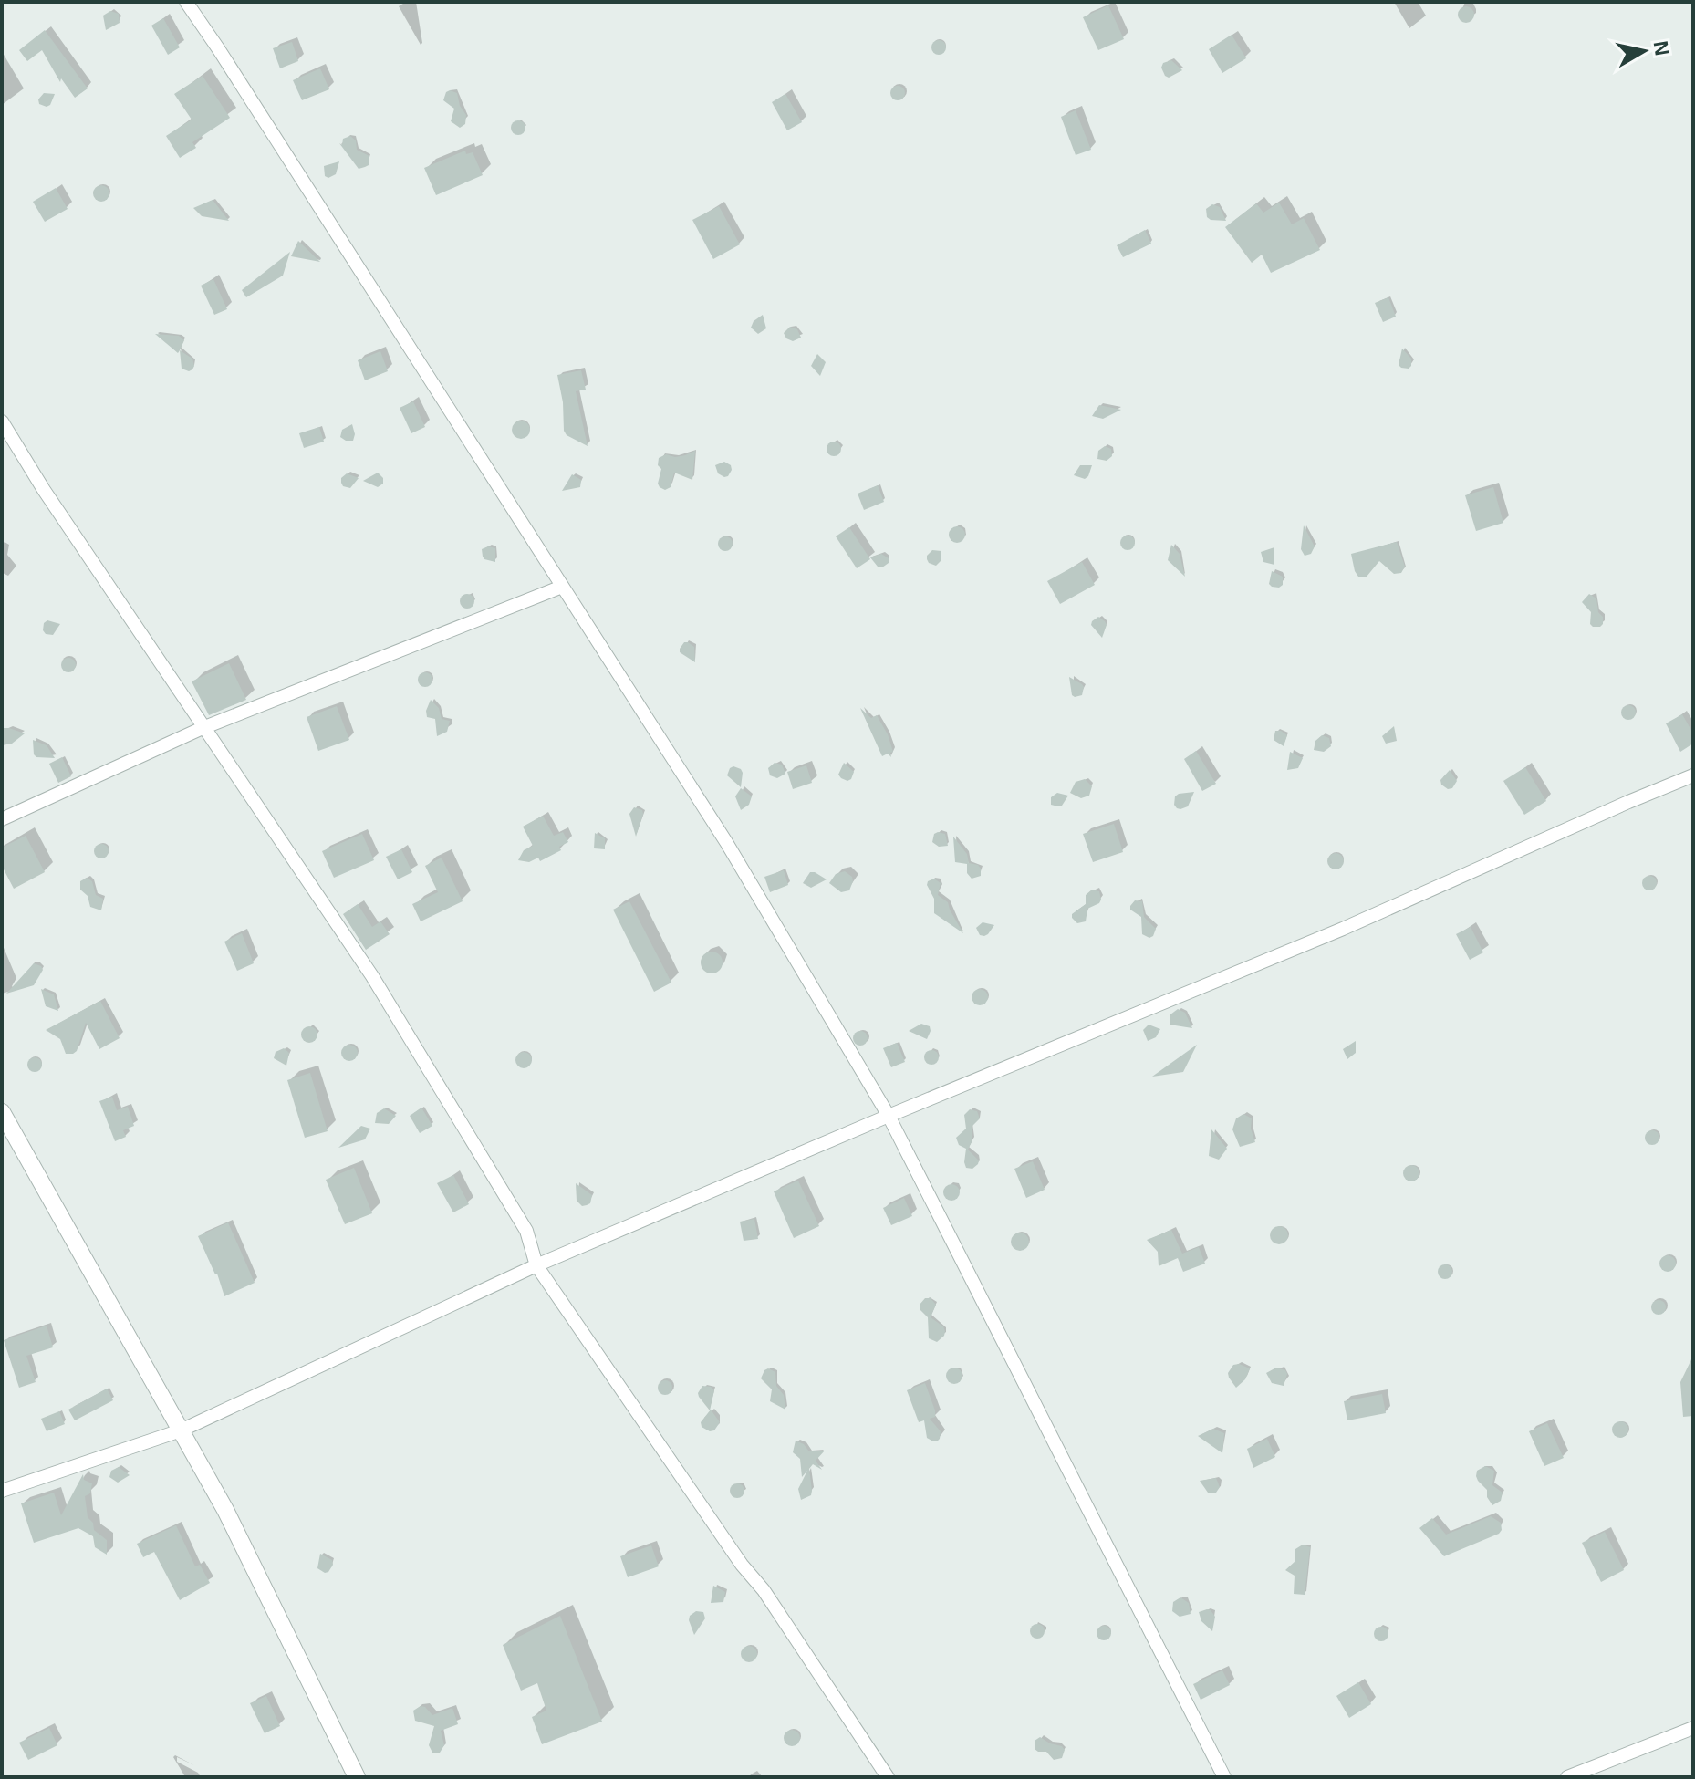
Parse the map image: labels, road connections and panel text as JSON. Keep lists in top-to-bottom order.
{
  "north": "right"
}
